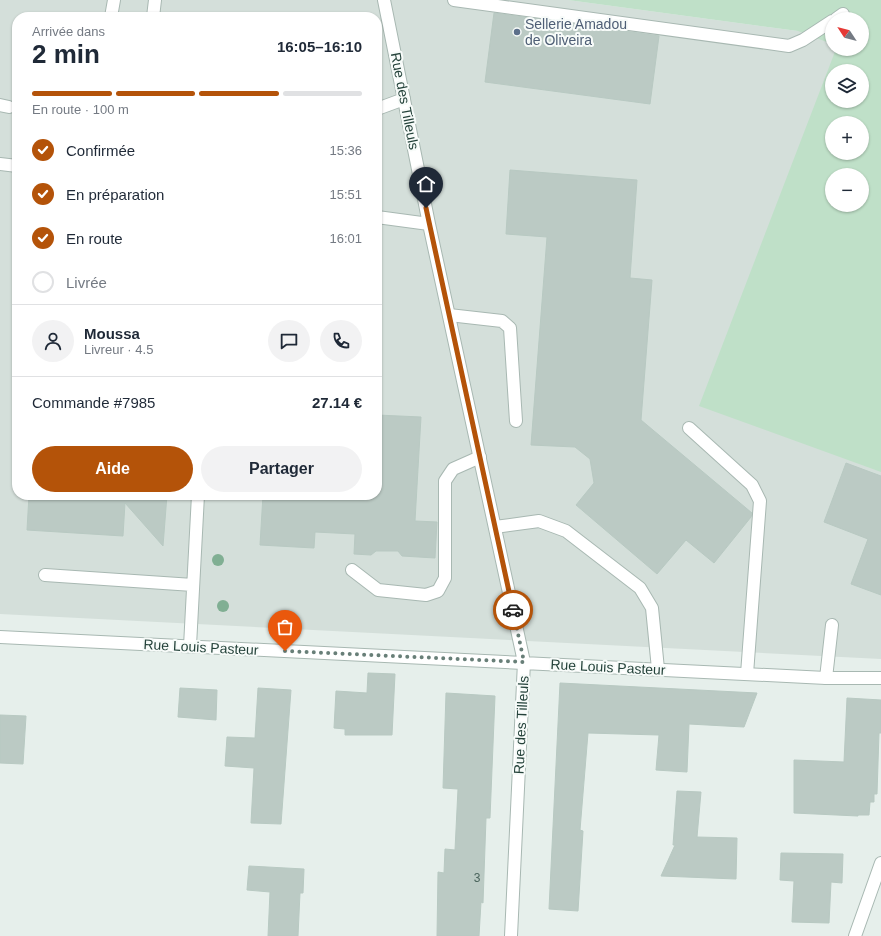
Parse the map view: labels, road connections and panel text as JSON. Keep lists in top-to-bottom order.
{
  "streets": {
    "street": ["Rue des Tilleuls", "Rue Louis Pasteur"]
  },
  "crossings": [
    ["Rue des Tilleuls", "Rue Louis Pasteur"]
  ],
  "places": ["Sellerie Amadou de Oliveira"],
  "house_numbers": ["3"],
  "north": "top left",
  "page": {
    "map_buttons": ["+", "−"],
    "heading": ["2 min", "Arrivée dans", "16:05–16:10"],
    "panel": [
      "Moussa",
      "Livreur · 4.5",
      "Commande #7985",
      "27.14 €"
    ],
    "bar": "En route · 100 m",
    "list": [
      ["Confirmée", "15:36"],
      ["En préparation", "15:51"],
      ["En route", "16:01"],
      "Livrée"
    ],
    "buttons": ["Aide", "Partager"]
  }
}
